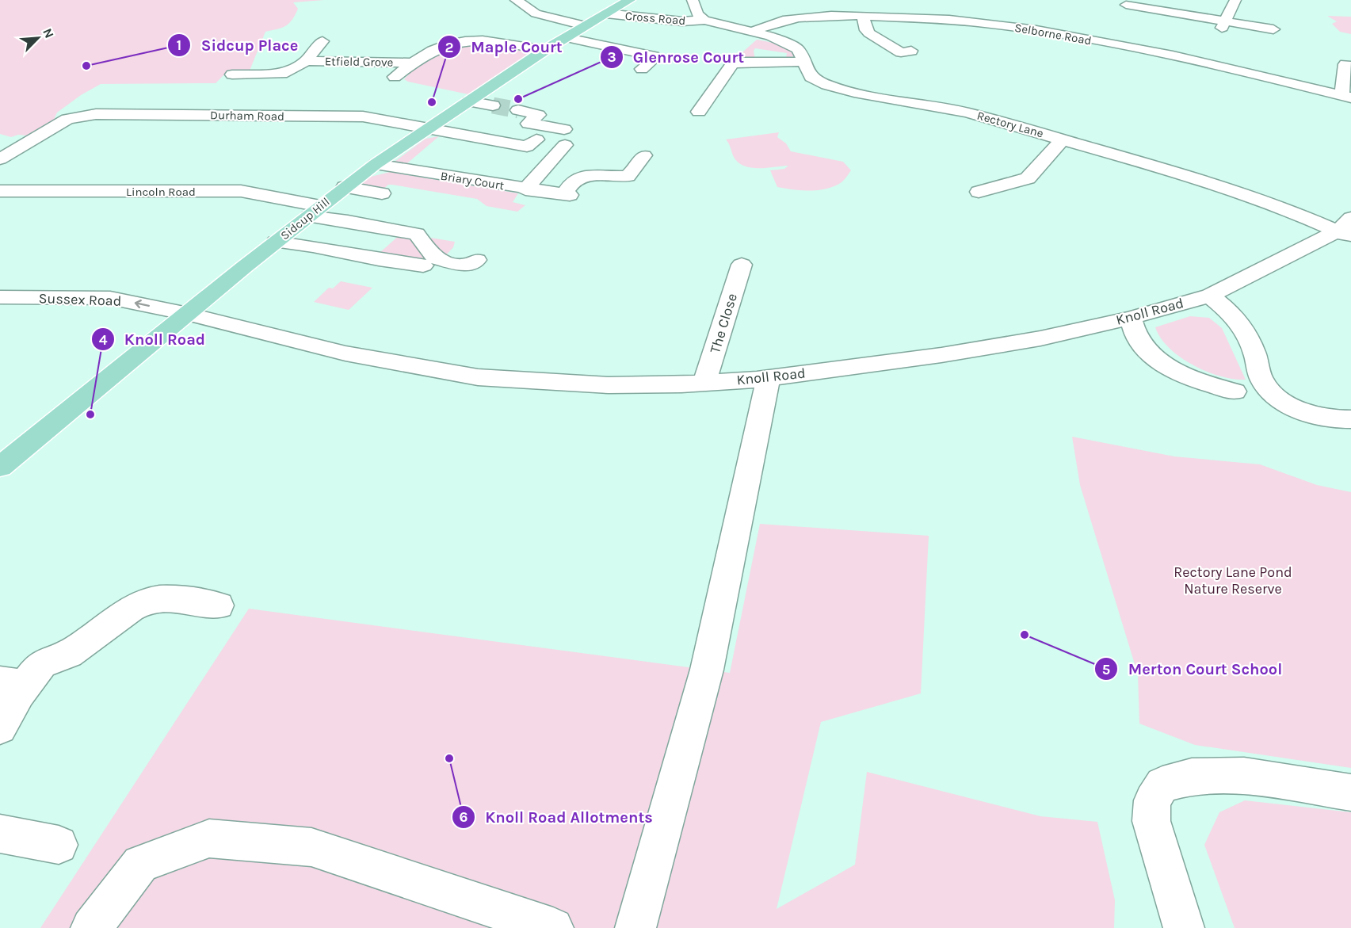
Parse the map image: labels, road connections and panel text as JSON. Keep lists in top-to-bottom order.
{
  "streets": {
    "main road": ["Sidcup Hill"],
    "street": [
      "Cross Road",
      "Selborne Road",
      "Etfield Grove",
      "Durham Road",
      "Rectory Lane",
      "Briary Court",
      "Lincoln Road",
      "Sussex Road",
      "Knoll Road",
      "The Close"
    ]
  },
  "crossings": [
    ["Cross Road", "Rectory Lane"],
    ["Cross Road", "Sidcup Hill"],
    ["Selborne Road", "Rectory Lane"],
    ["Etfield Grove", "Sidcup Hill"],
    ["Durham Road", "Sidcup Hill"],
    ["Rectory Lane", "Knoll Road"],
    ["Briary Court", "Sidcup Hill"],
    ["Lincoln Road", "Sidcup Hill"],
    ["Sidcup Hill", "Sussex Road"],
    ["Sidcup Hill", "Knoll Road"],
    ["Sussex Road", "Knoll Road"],
    ["Knoll Road", "The Close"]
  ],
  "one_way": ["Sussex Road"],
  "parks": ["Rectory Lane Pond Nature Reserve"],
  "places": [
    "Sidcup Place",
    "Glenrose Court",
    "Maple Court",
    "Knoll Road",
    "Merton Court School",
    "Knoll Road Allotments"
  ],
  "north": "top right"
}
